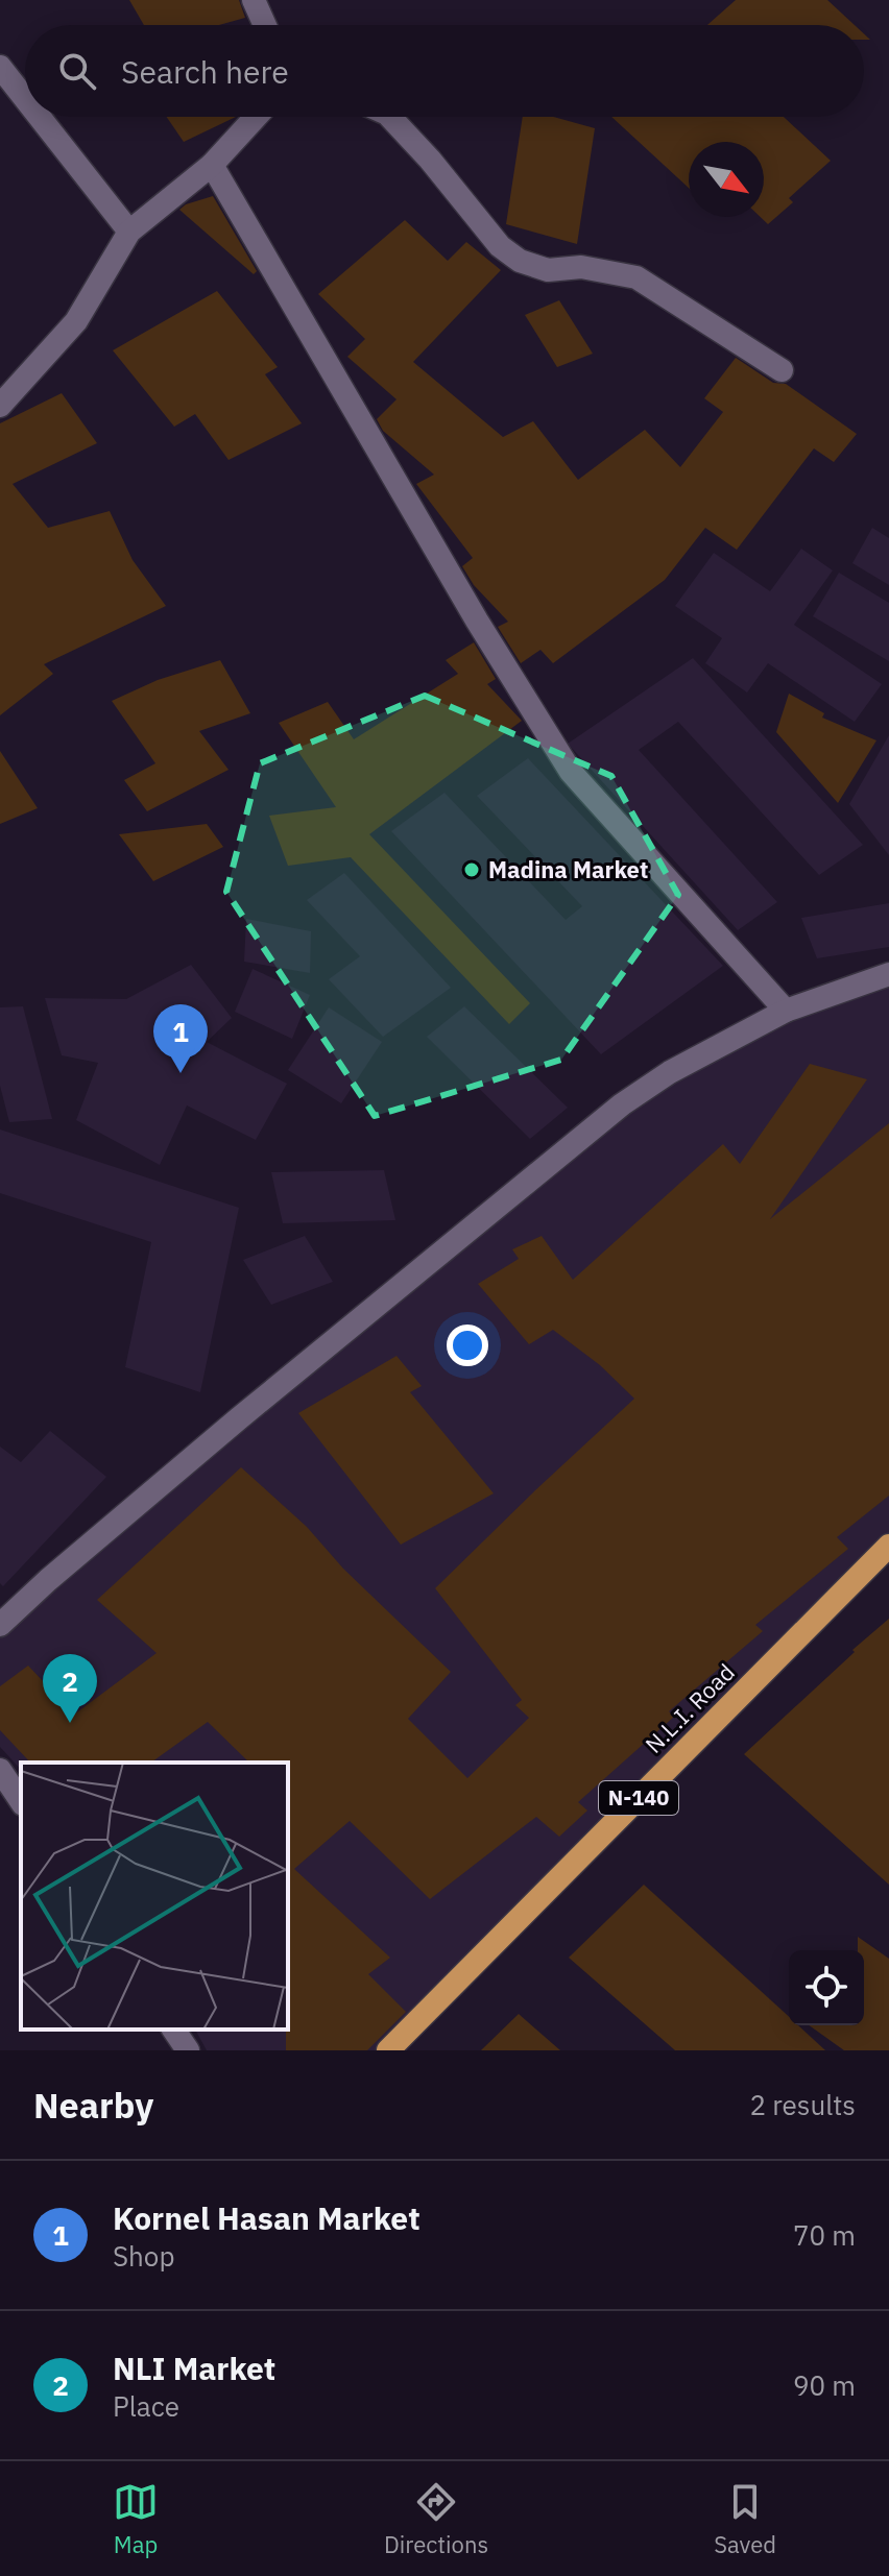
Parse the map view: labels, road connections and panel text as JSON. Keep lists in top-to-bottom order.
{
  "streets": {
    "highway": ["N.L.I. Road", "N-140"]
  },
  "places": ["Madina Market"],
  "north": "bottom right",
  "page": {
    "search": "Search here",
    "pins": ["1", "2"],
    "heading": ["Nearby", "2 results"],
    "list": [
      {
        "mark": "1",
        "name": "Kornel Hasan Market",
        "note": "Shop",
        "value": "70 m"
      },
      {
        "mark": "2",
        "name": "NLI Market",
        "note": "Place",
        "value": "90 m"
      }
    ],
    "nav": ["Map", "Directions", "Saved"]
  }
}
